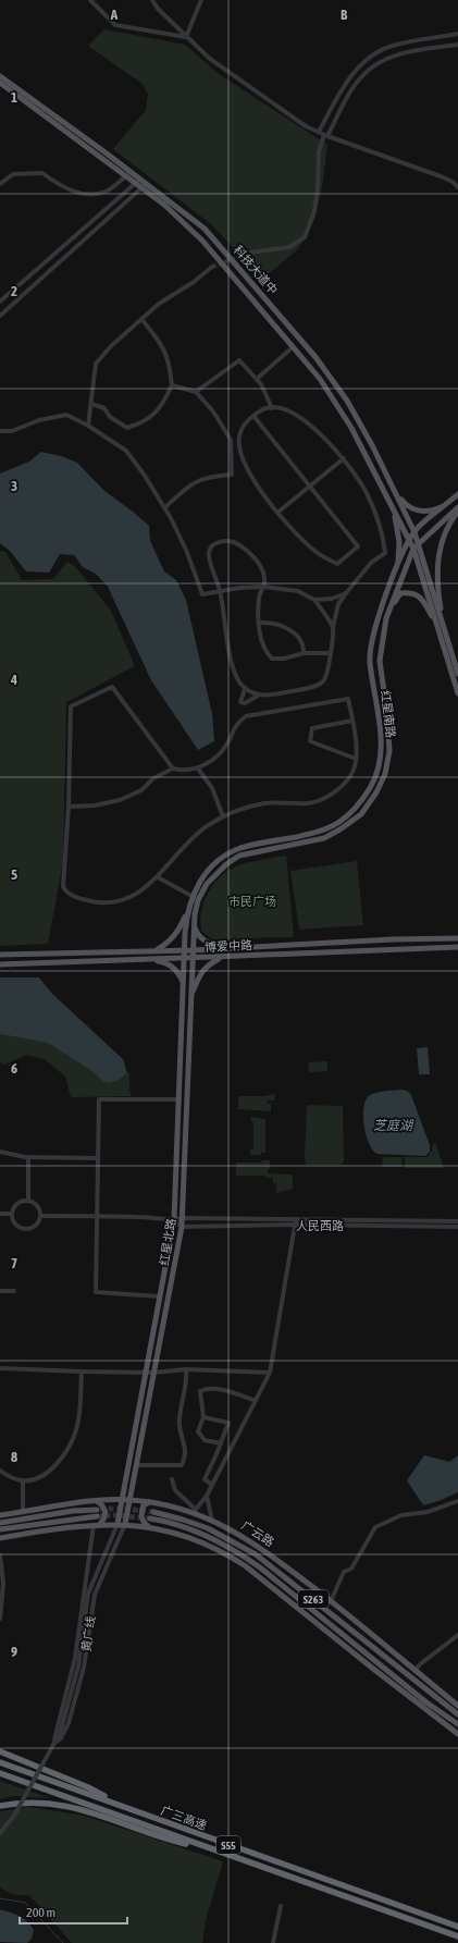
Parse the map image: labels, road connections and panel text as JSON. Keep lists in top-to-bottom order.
{
  "streets": {
    "highway": ["广三高速", "S55"],
    "main road": [
      "科技大道中",
      "红星南路",
      "博爱中路",
      "红星北路",
      "广云路",
      "S263"
    ],
    "street": ["人民西路", "黄广线"]
  },
  "crossings": [
    ["科技大道中", "红星南路"],
    ["红星南路", "博爱中路"],
    ["红星南路", "红星北路"],
    ["博爱中路", "红星北路"],
    ["人民西路", "红星北路"],
    ["红星北路", "广云路"],
    ["红星北路", "S263"],
    ["红星北路", "黄广线"],
    ["S263", "黄广线"]
  ],
  "water": ["芝庭湖"],
  "parks": ["市民广场"],
  "scale_bar": "200 m",
  "grid": {
    "columns": ["A", "B"],
    "rows": [
      "1",
      "2",
      "3",
      "4",
      "5",
      "6",
      "7",
      "8",
      "9"
    ]
  }
}
